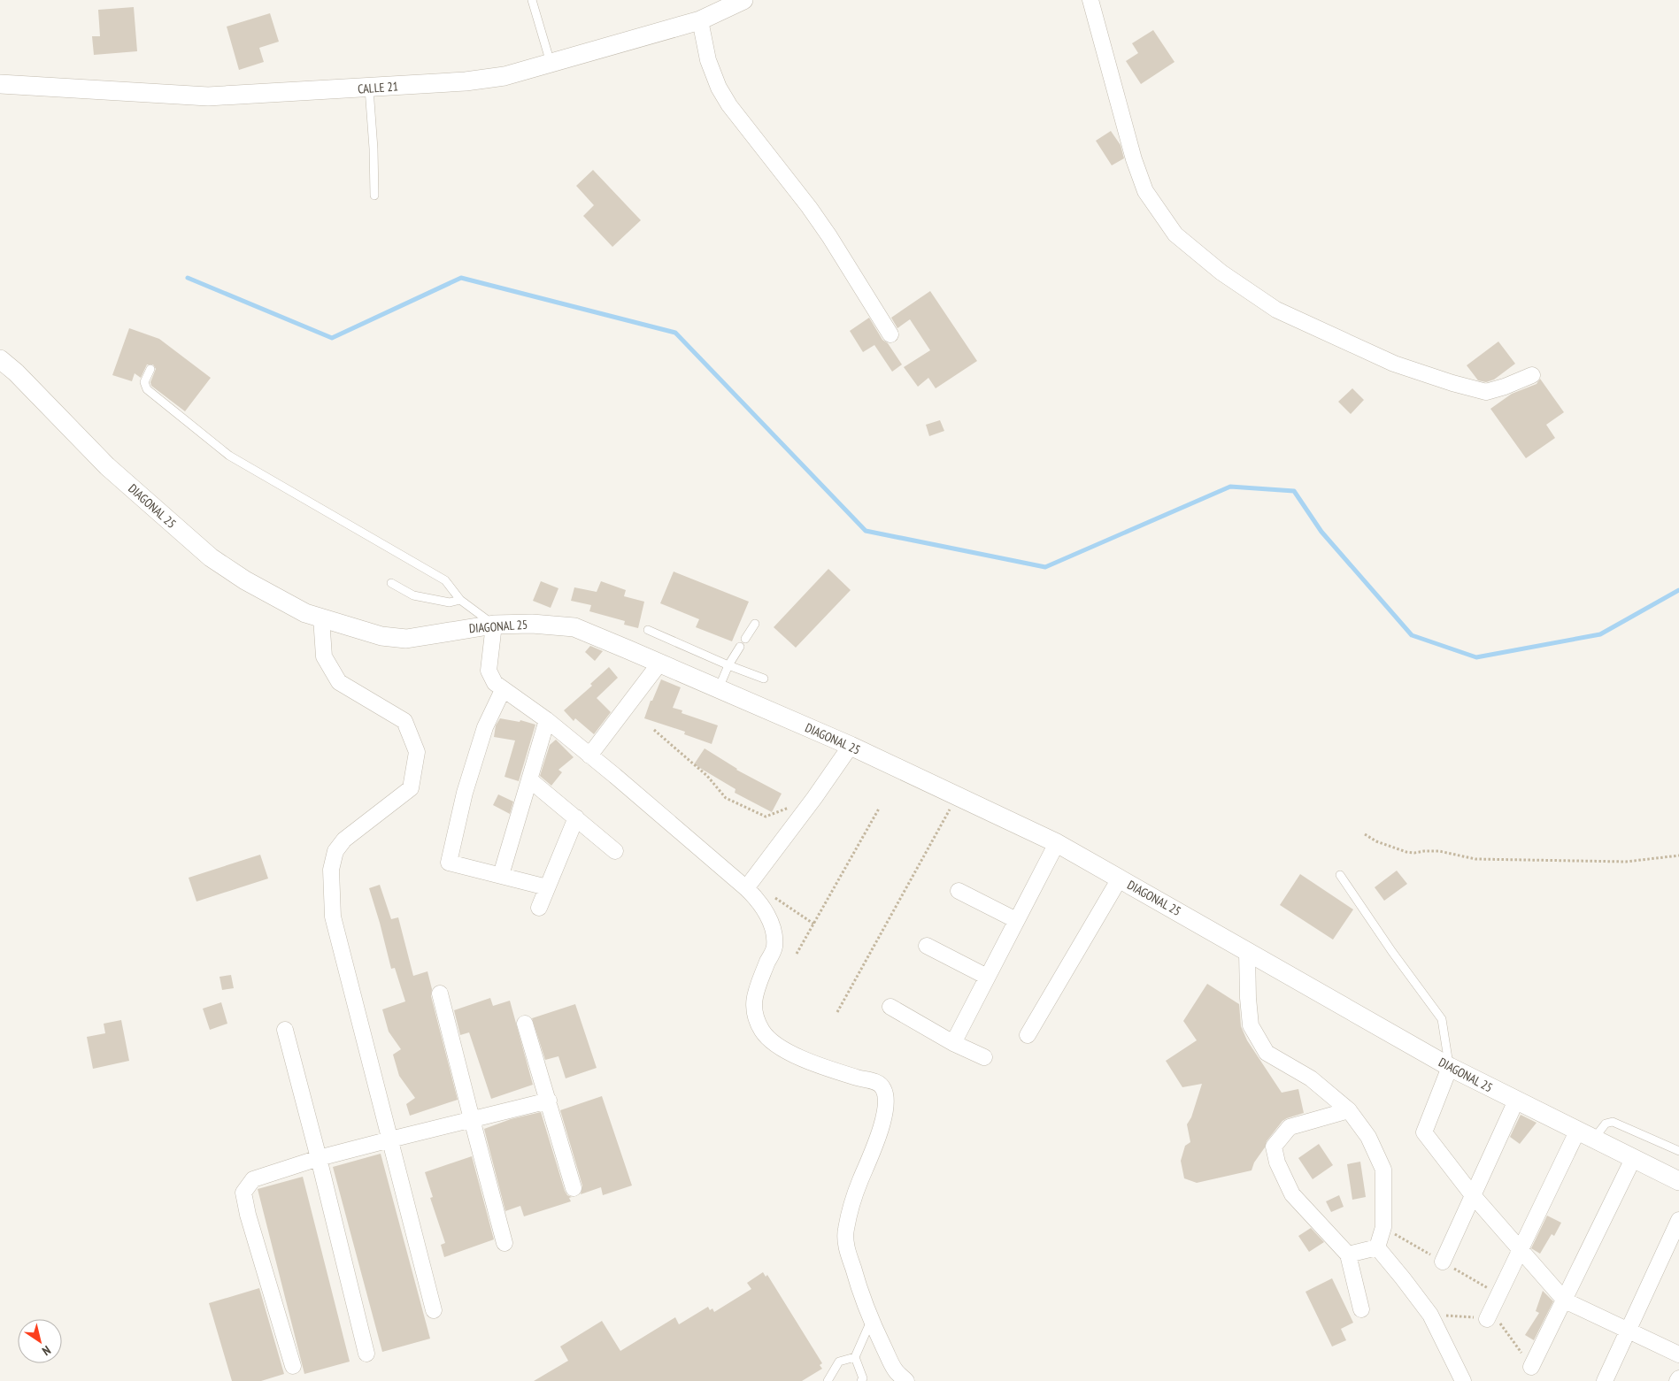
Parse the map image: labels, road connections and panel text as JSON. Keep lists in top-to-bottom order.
{
  "streets": {
    "street": ["CALLE 21", "DIAGONAL 25"]
  },
  "north": "bottom right"
}
